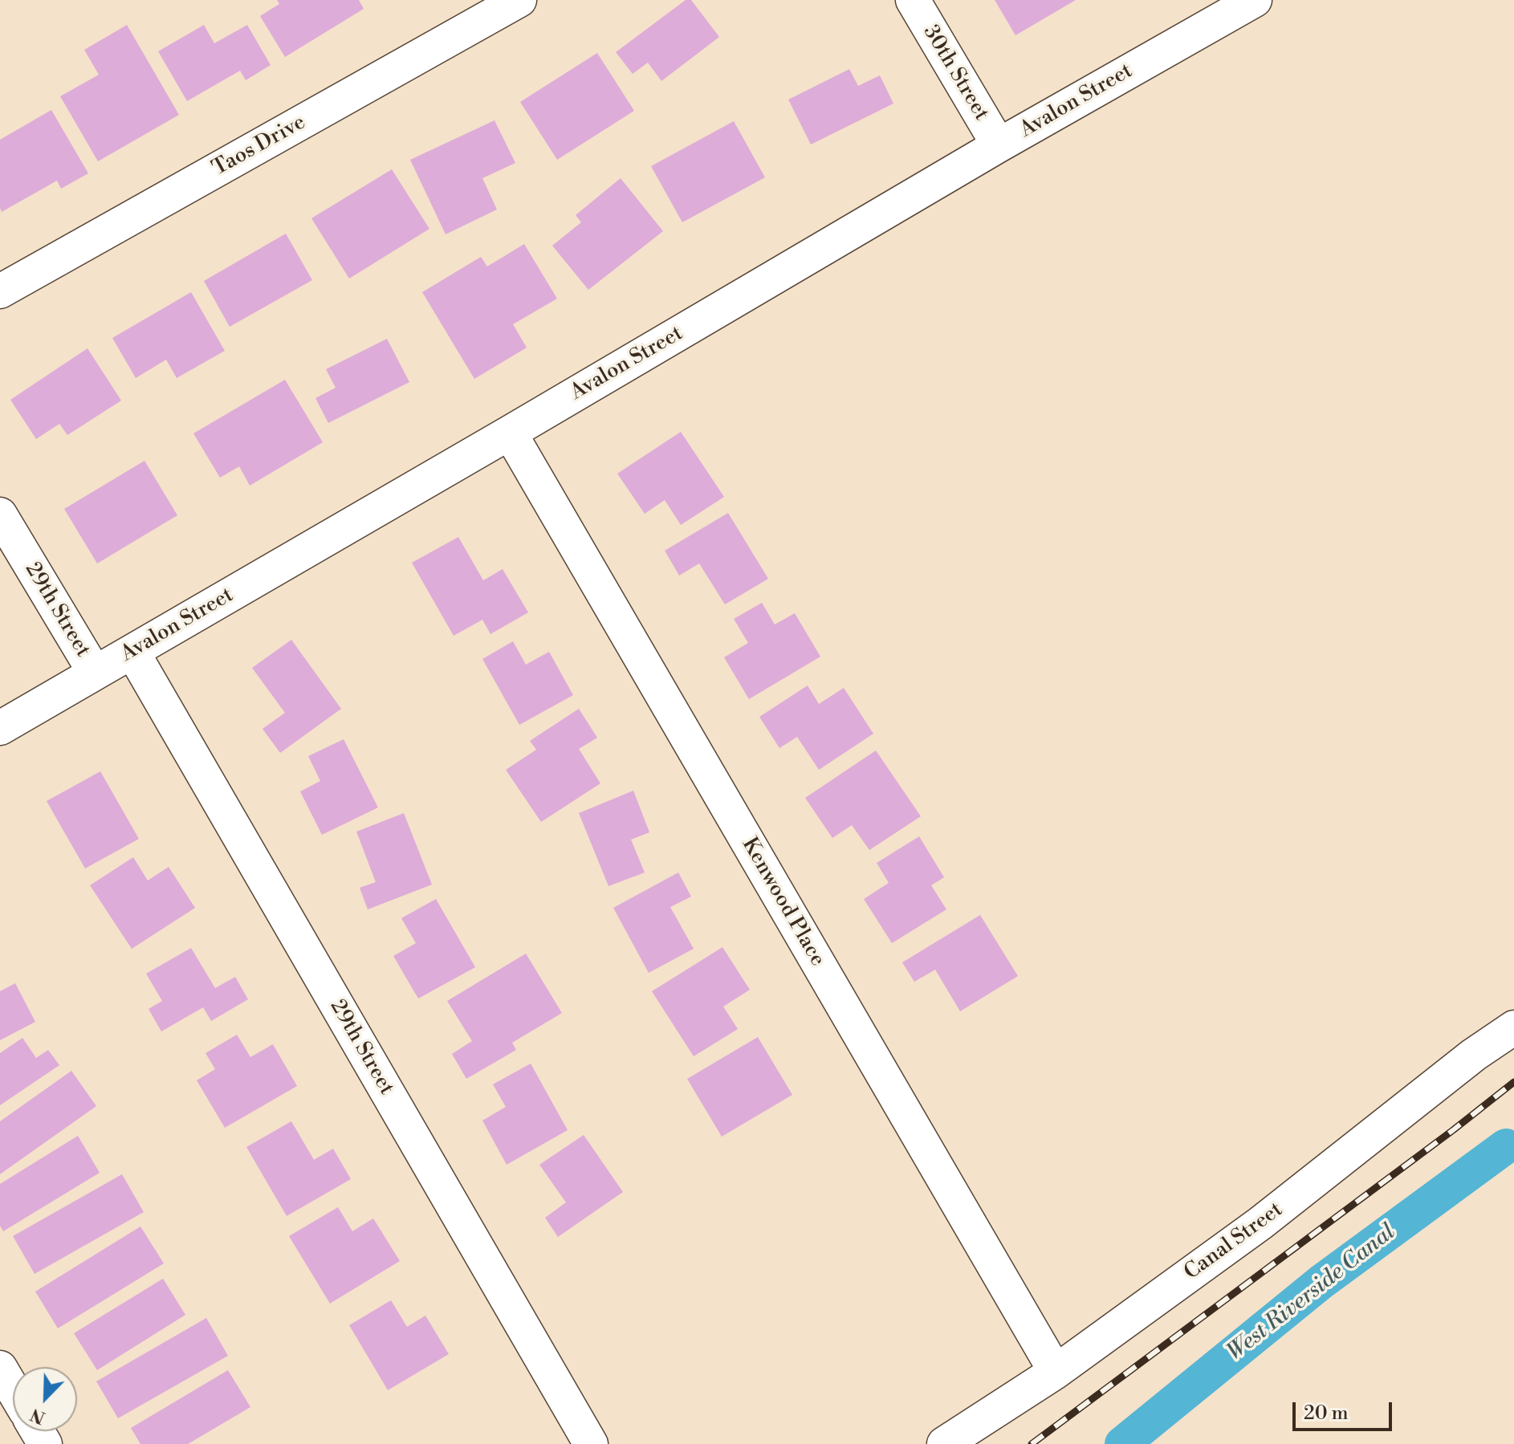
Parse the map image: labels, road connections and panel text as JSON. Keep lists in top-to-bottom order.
{
  "streets": {
    "street": [
      "30th Street",
      "Avalon Street",
      "Taos Drive",
      "29th Street",
      "Kenwood Place",
      "Canal Street"
    ]
  },
  "crossings": [
    ["30th Street", "Avalon Street"],
    ["Avalon Street", "29th Street"],
    ["Avalon Street", "Kenwood Place"],
    ["Kenwood Place", "Canal Street"]
  ],
  "water": ["West Riverside Canal"],
  "scale_bar": "20 m",
  "north": "bottom left"
}
